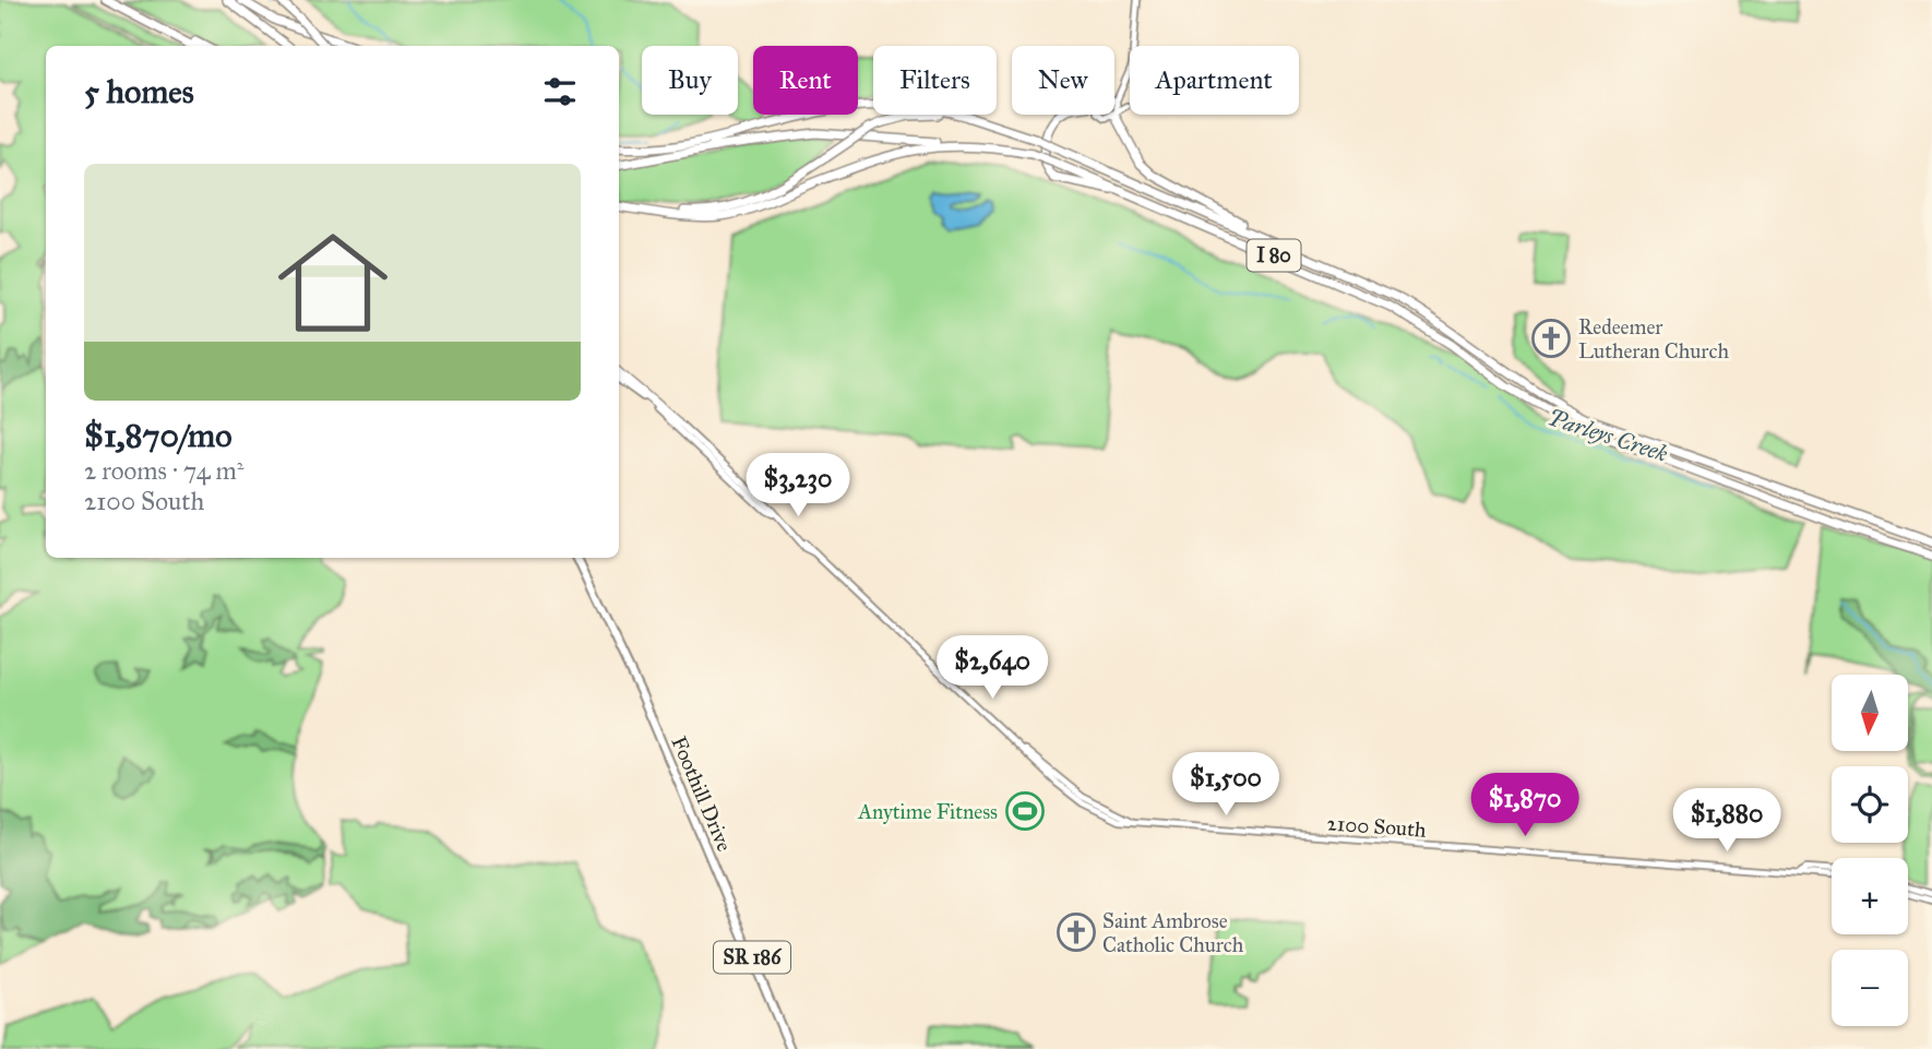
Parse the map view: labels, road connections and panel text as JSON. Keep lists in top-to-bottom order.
{
  "streets": {
    "highway": ["I 80"],
    "main road": ["Foothill Drive", "2100 South", "SR 186"]
  },
  "water": ["Parleys Creek"],
  "places": {
    "church": ["Redeemer Lutheran Church", "Saint Ambrose Catholic Church"],
    "sports": ["Anytime Fitness"]
  },
  "north": "bottom",
  "page": {
    "chip": [
      "Buy",
      "Rent",
      "Filters",
      "New",
      "Apartment"
    ],
    "heading": "5 homes",
    "list": [
      {
        "name": "$1,870/mo",
        "note": "2 rooms · 74 m² · 2100 South"
      }
    ],
    "price": [
      "$3,230",
      "$2,640",
      "$1,500",
      "$1,870",
      "$1,880"
    ],
    "map_buttons": ["+", "−"]
  }
}
